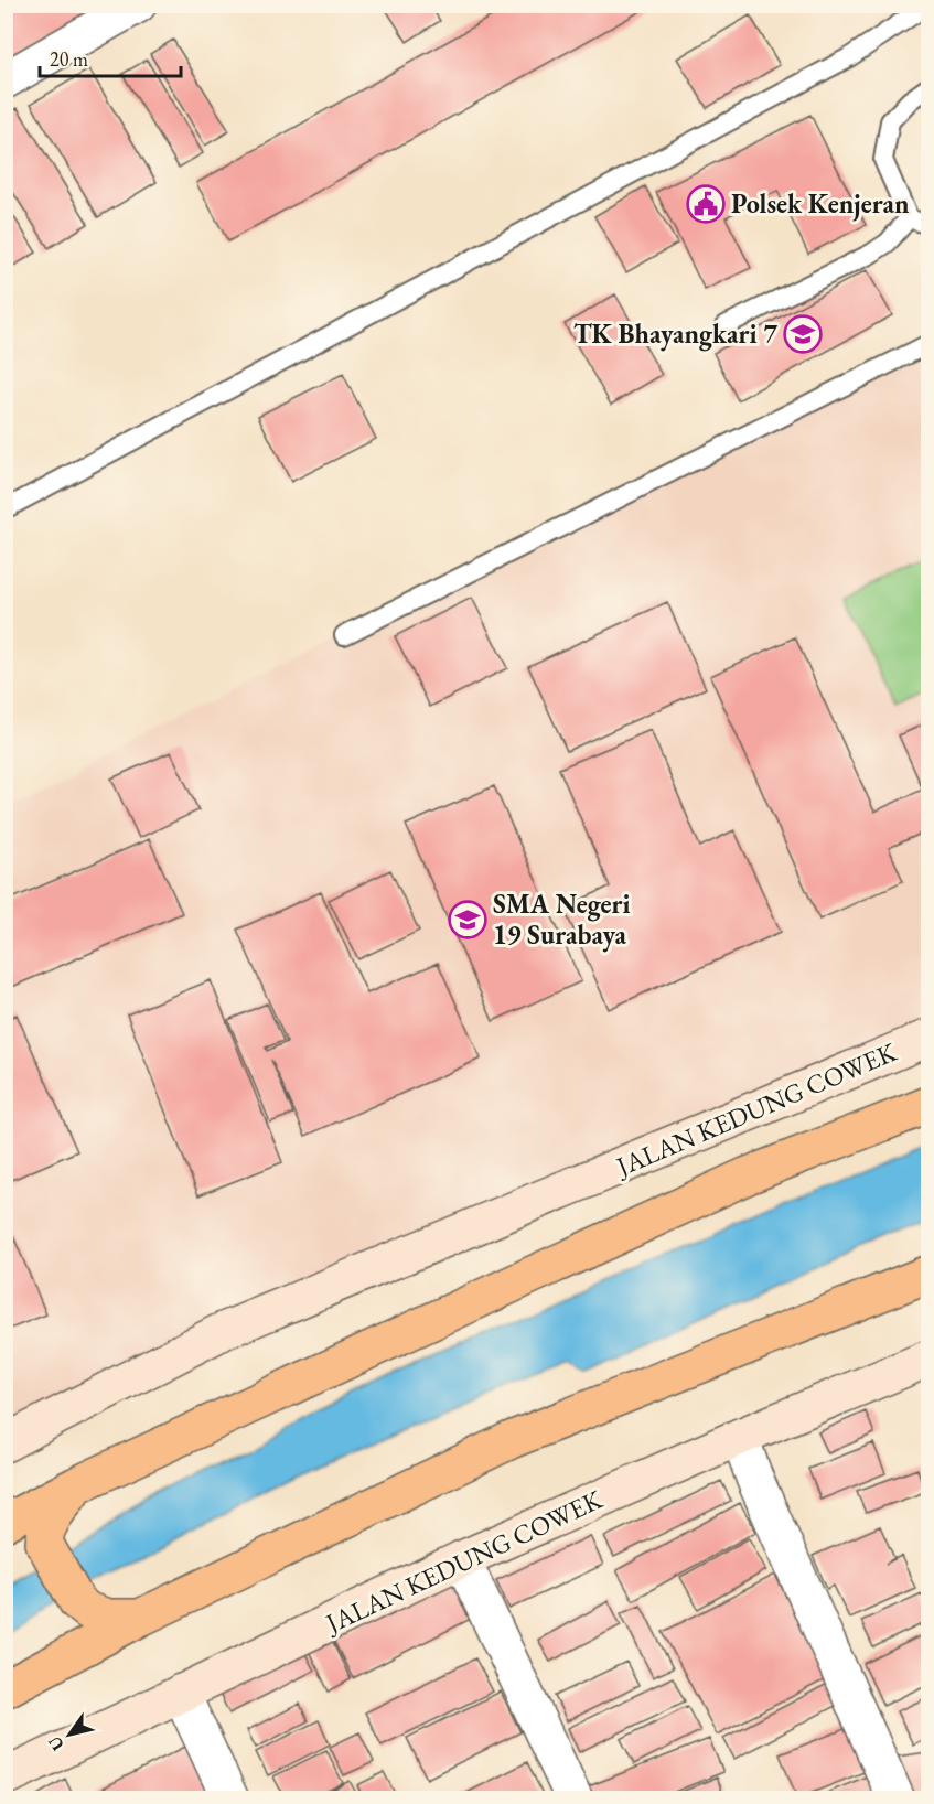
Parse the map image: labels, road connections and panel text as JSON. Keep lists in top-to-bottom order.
{
  "streets": {
    "main road": ["JALAN KEDUNG COWEK"]
  },
  "places": {
    "public building": ["Polsek Kenjeran"],
    "school or university": ["TK Bhayangkari 7", "SMA Negeri 19 Surabaya"]
  },
  "scale_bar": "20 m",
  "north": "bottom left"
}
